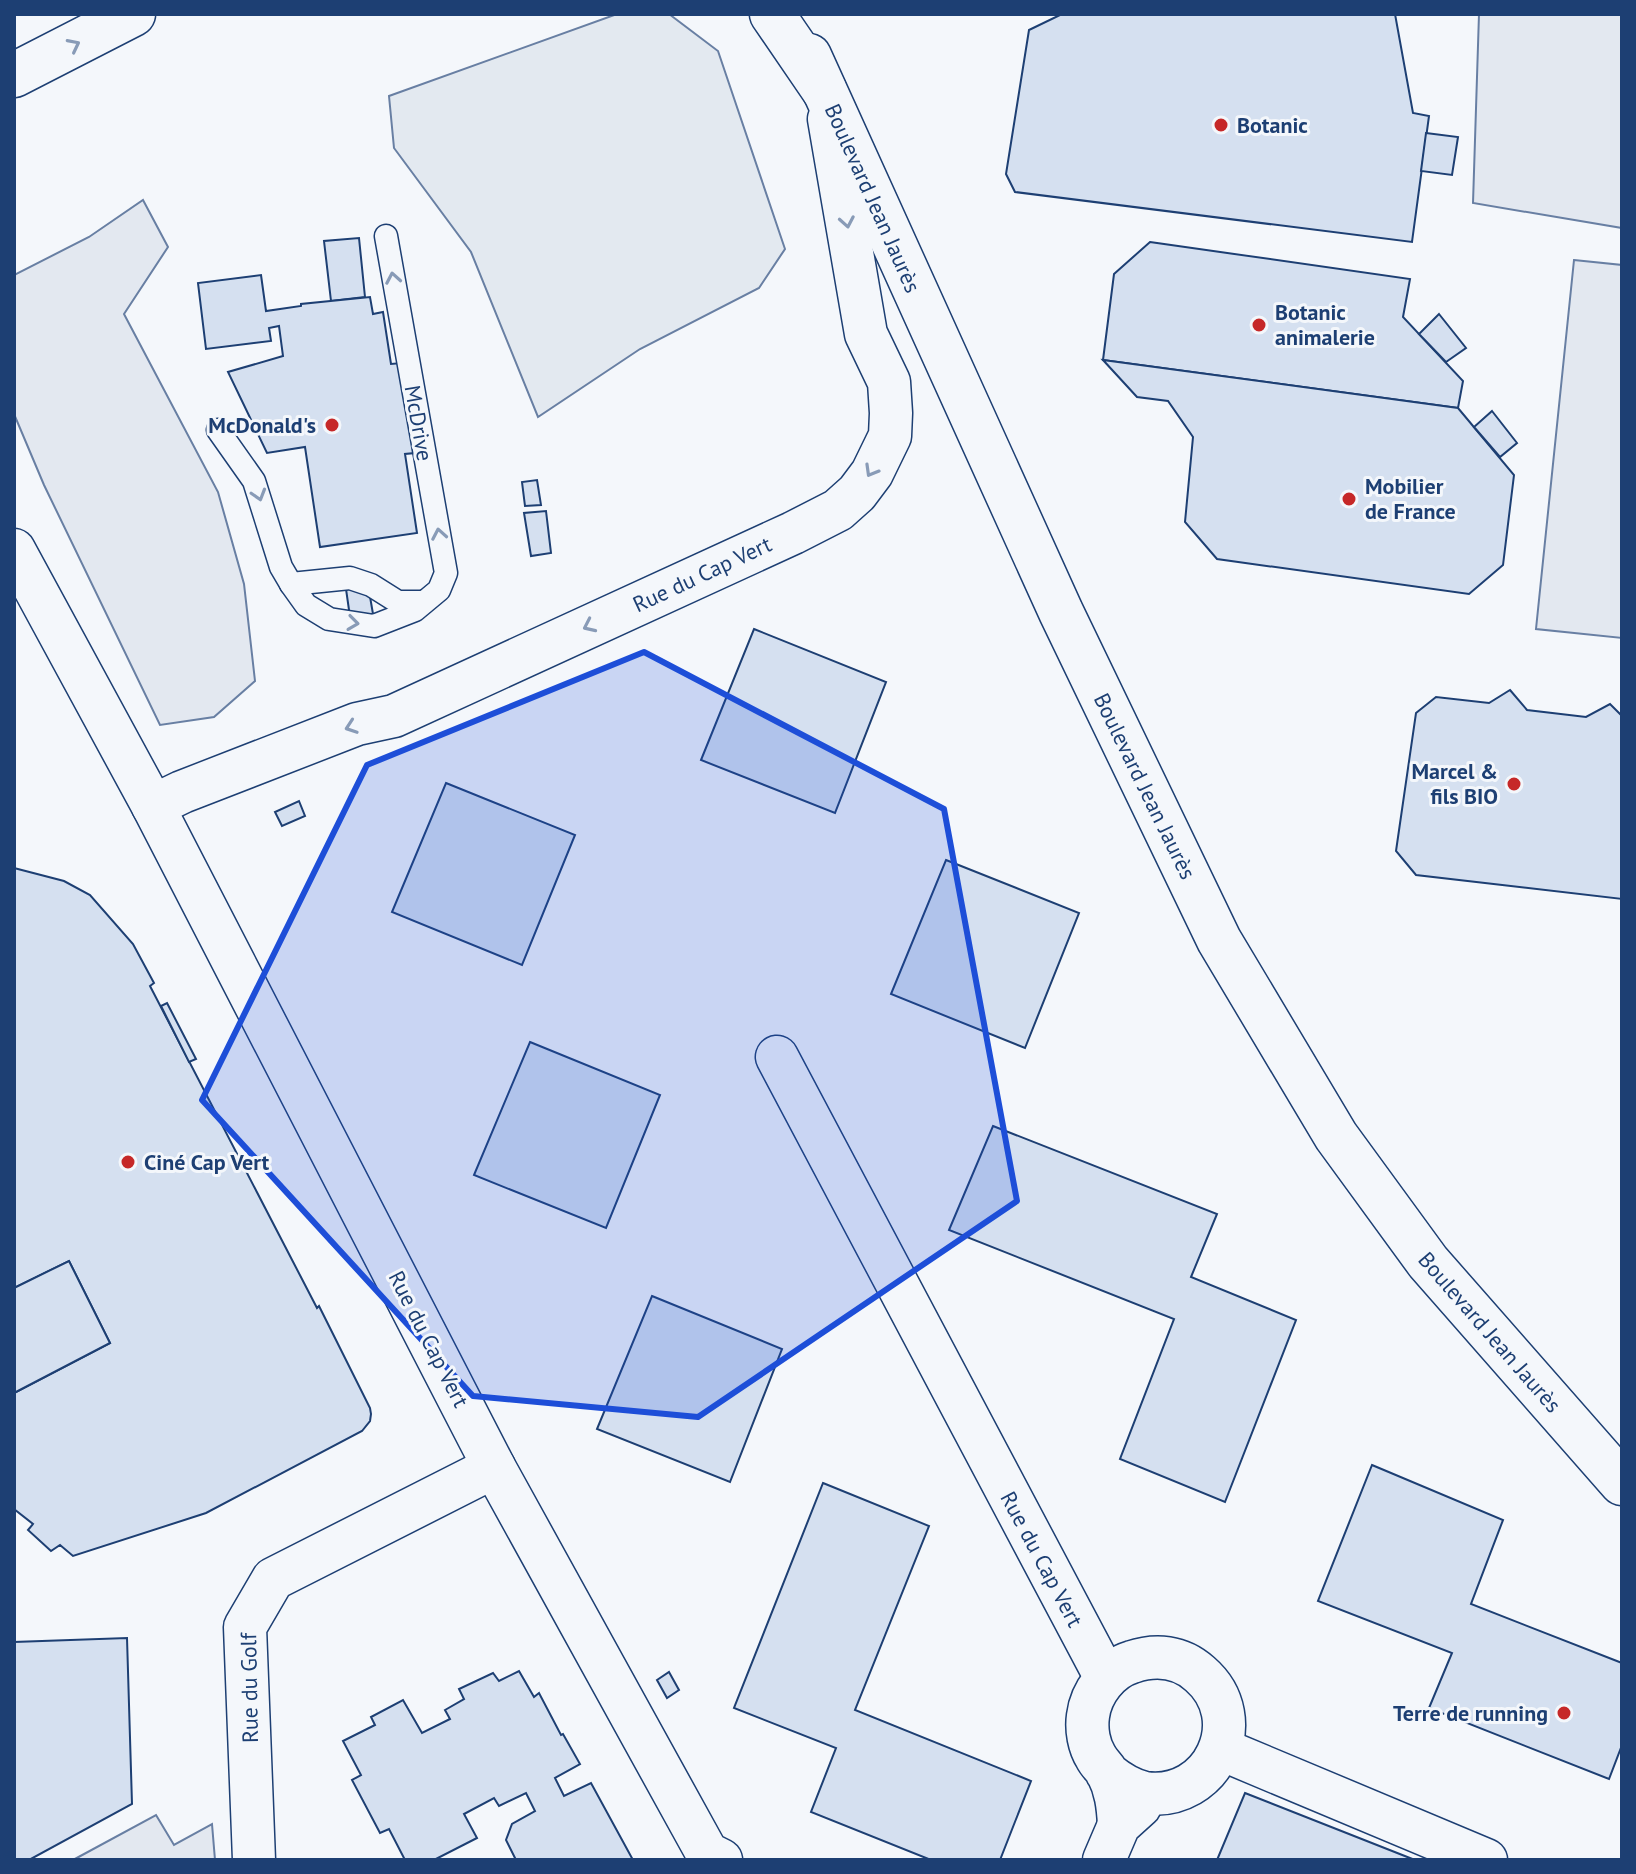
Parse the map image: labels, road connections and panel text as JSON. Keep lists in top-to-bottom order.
{
  "streets": {
    "street": ["Boulevard Jean Jaurès", "Rue du Cap Vert", "Rue du Golf"],
    "lane": ["McDrive"]
  },
  "crossings": [
    ["Boulevard Jean Jaurès", "Rue du Cap Vert"],
    ["Rue du Cap Vert", "Rue du Golf"]
  ],
  "one_way": ["McDrive"],
  "places": [
    "Botanic",
    "Botanic animalerie",
    "McDonald's",
    "Mobilier de France",
    "Marcel & fils BIO",
    "Ciné Cap Vert",
    "Terre de running"
  ]
}
